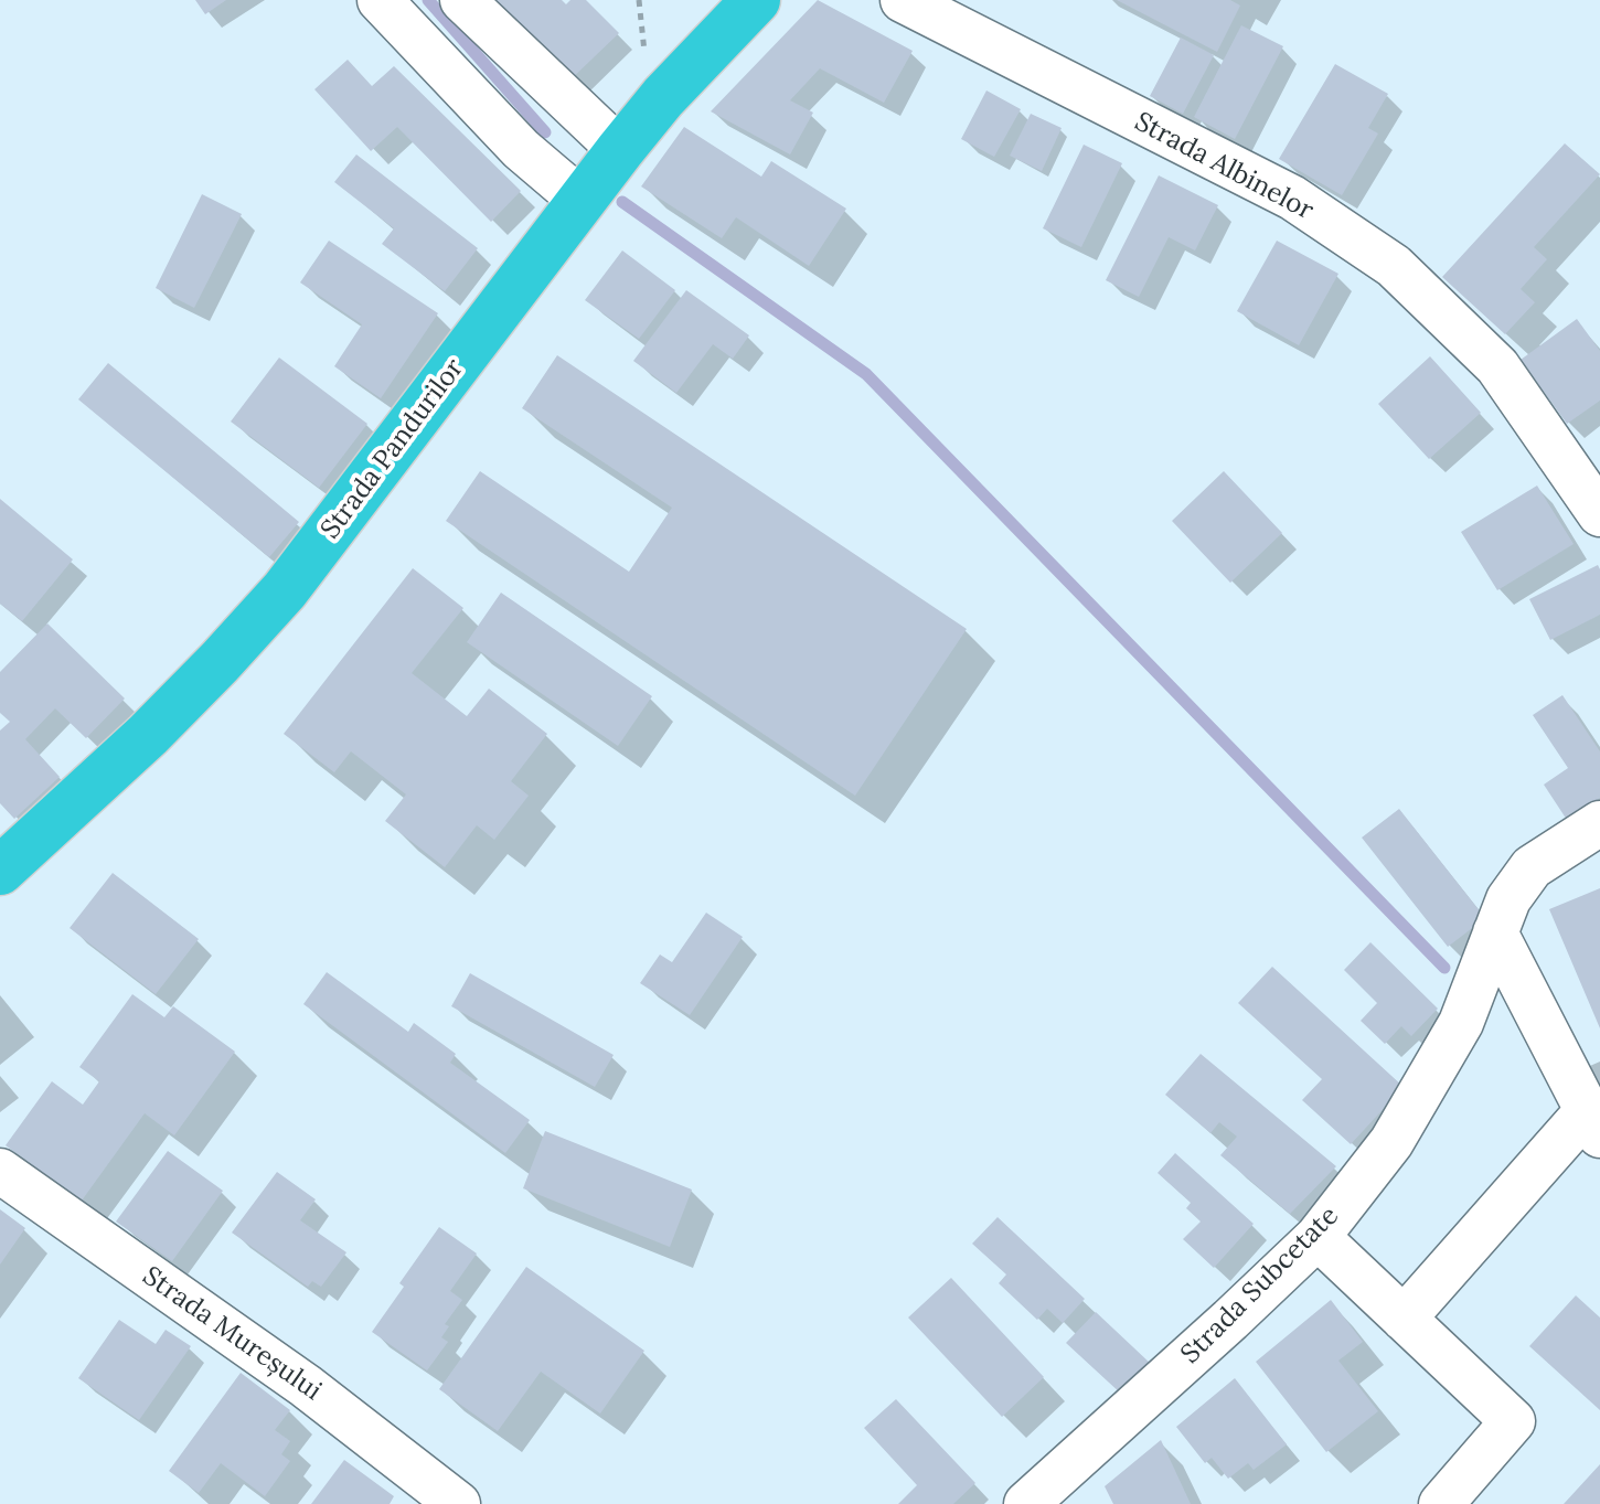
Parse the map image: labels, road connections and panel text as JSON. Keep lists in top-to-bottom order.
{
  "streets": {
    "highway": ["Strada Pandurilor"],
    "street": ["Strada Albinelor", "Strada Subcetate", "Strada Mureșului"]
  }
}
